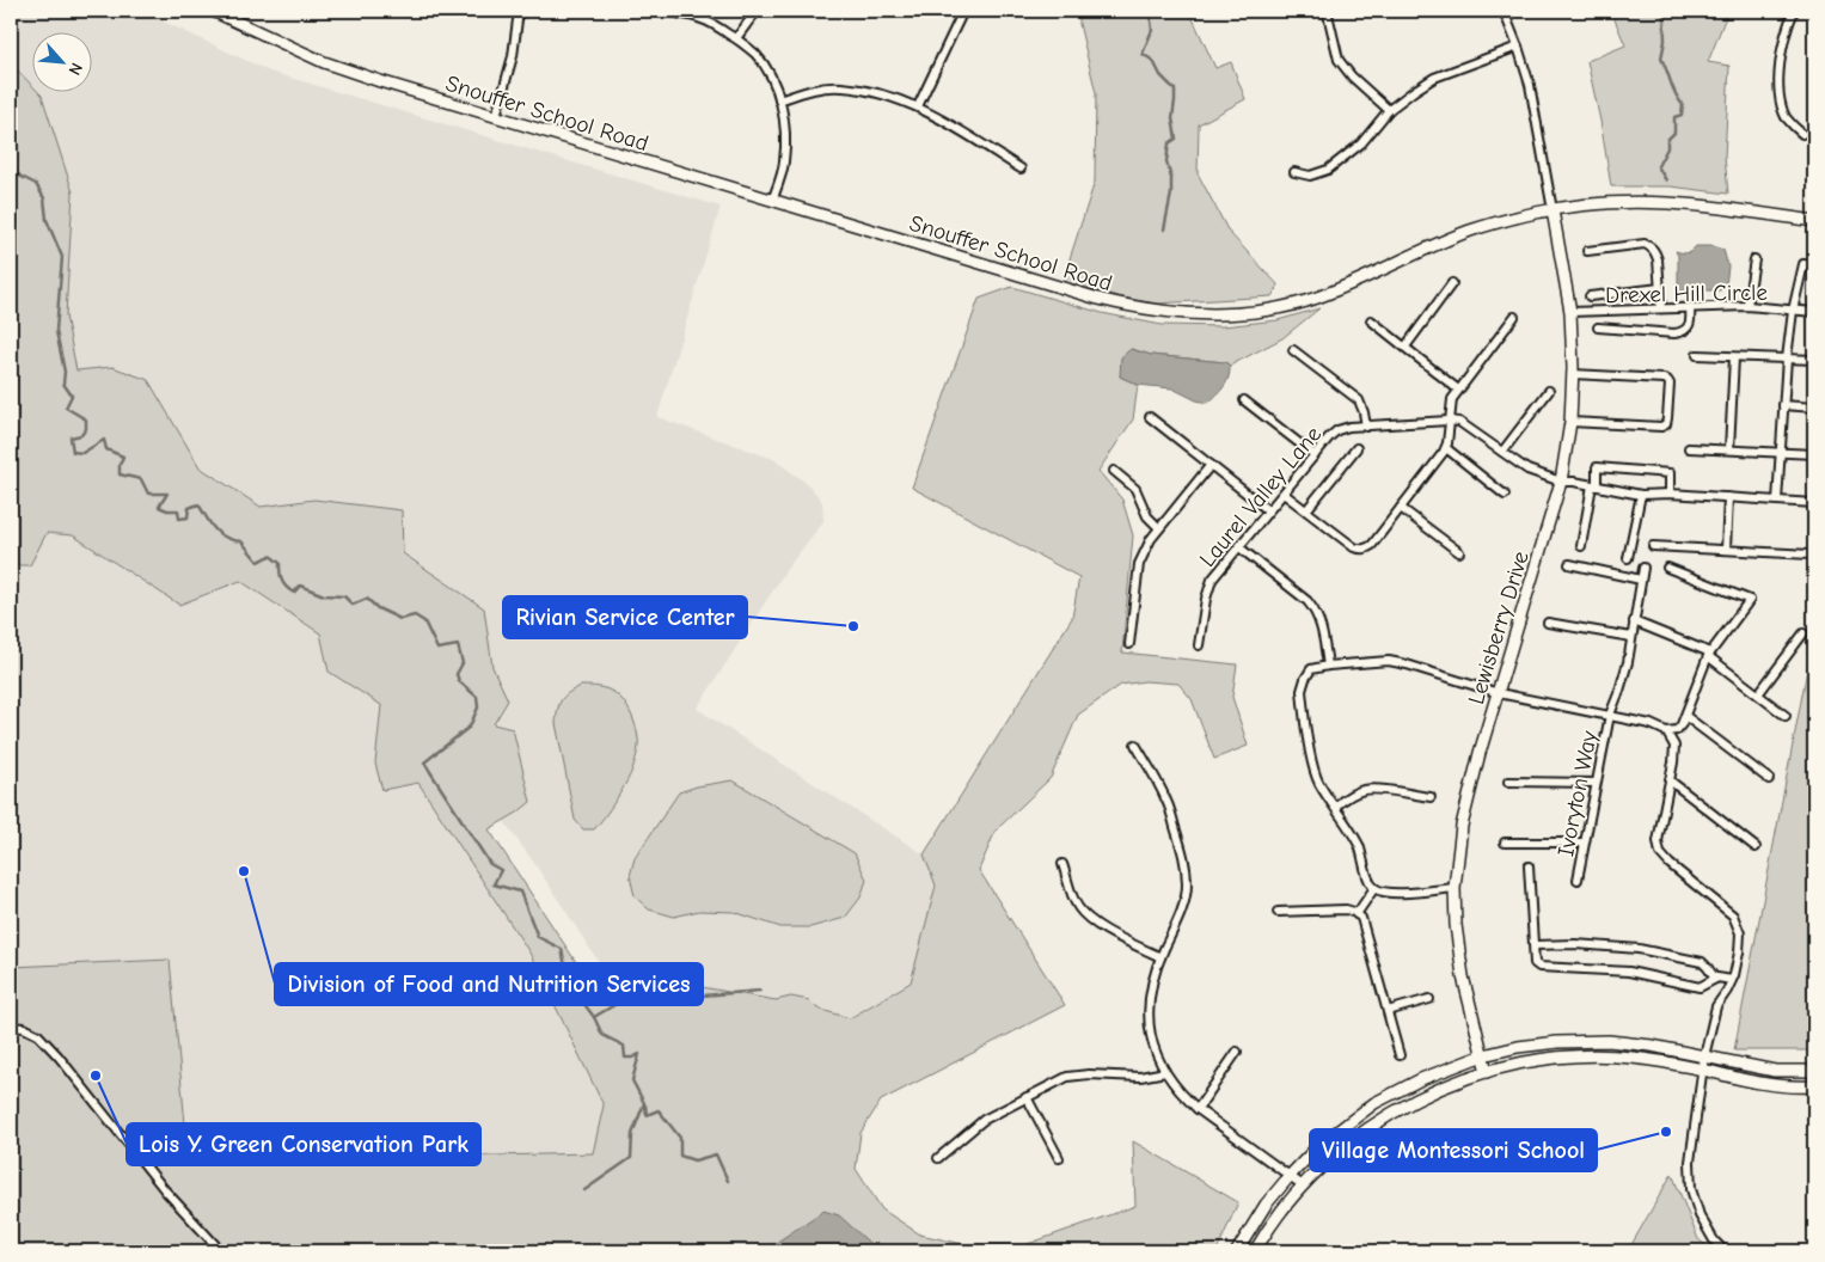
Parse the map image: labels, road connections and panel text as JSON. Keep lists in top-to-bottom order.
{
  "streets": {
    "street": [
      "Snouffer School Road",
      "Drexel Hill Circle",
      "Laurel Valley Lane",
      "Lewisberry Drive",
      "Ivoryton Way"
    ]
  },
  "crossings": [
    ["Snouffer School Road", "Lewisberry Drive"],
    ["Drexel Hill Circle", "Lewisberry Drive"],
    ["Laurel Valley Lane", "Lewisberry Drive"]
  ],
  "places": [
    "Rivian Service Center",
    "Division of Food and Nutrition Services",
    "Lois Y. Green Conservation Park",
    "Village Montessori School"
  ],
  "north": "bottom right"
}
